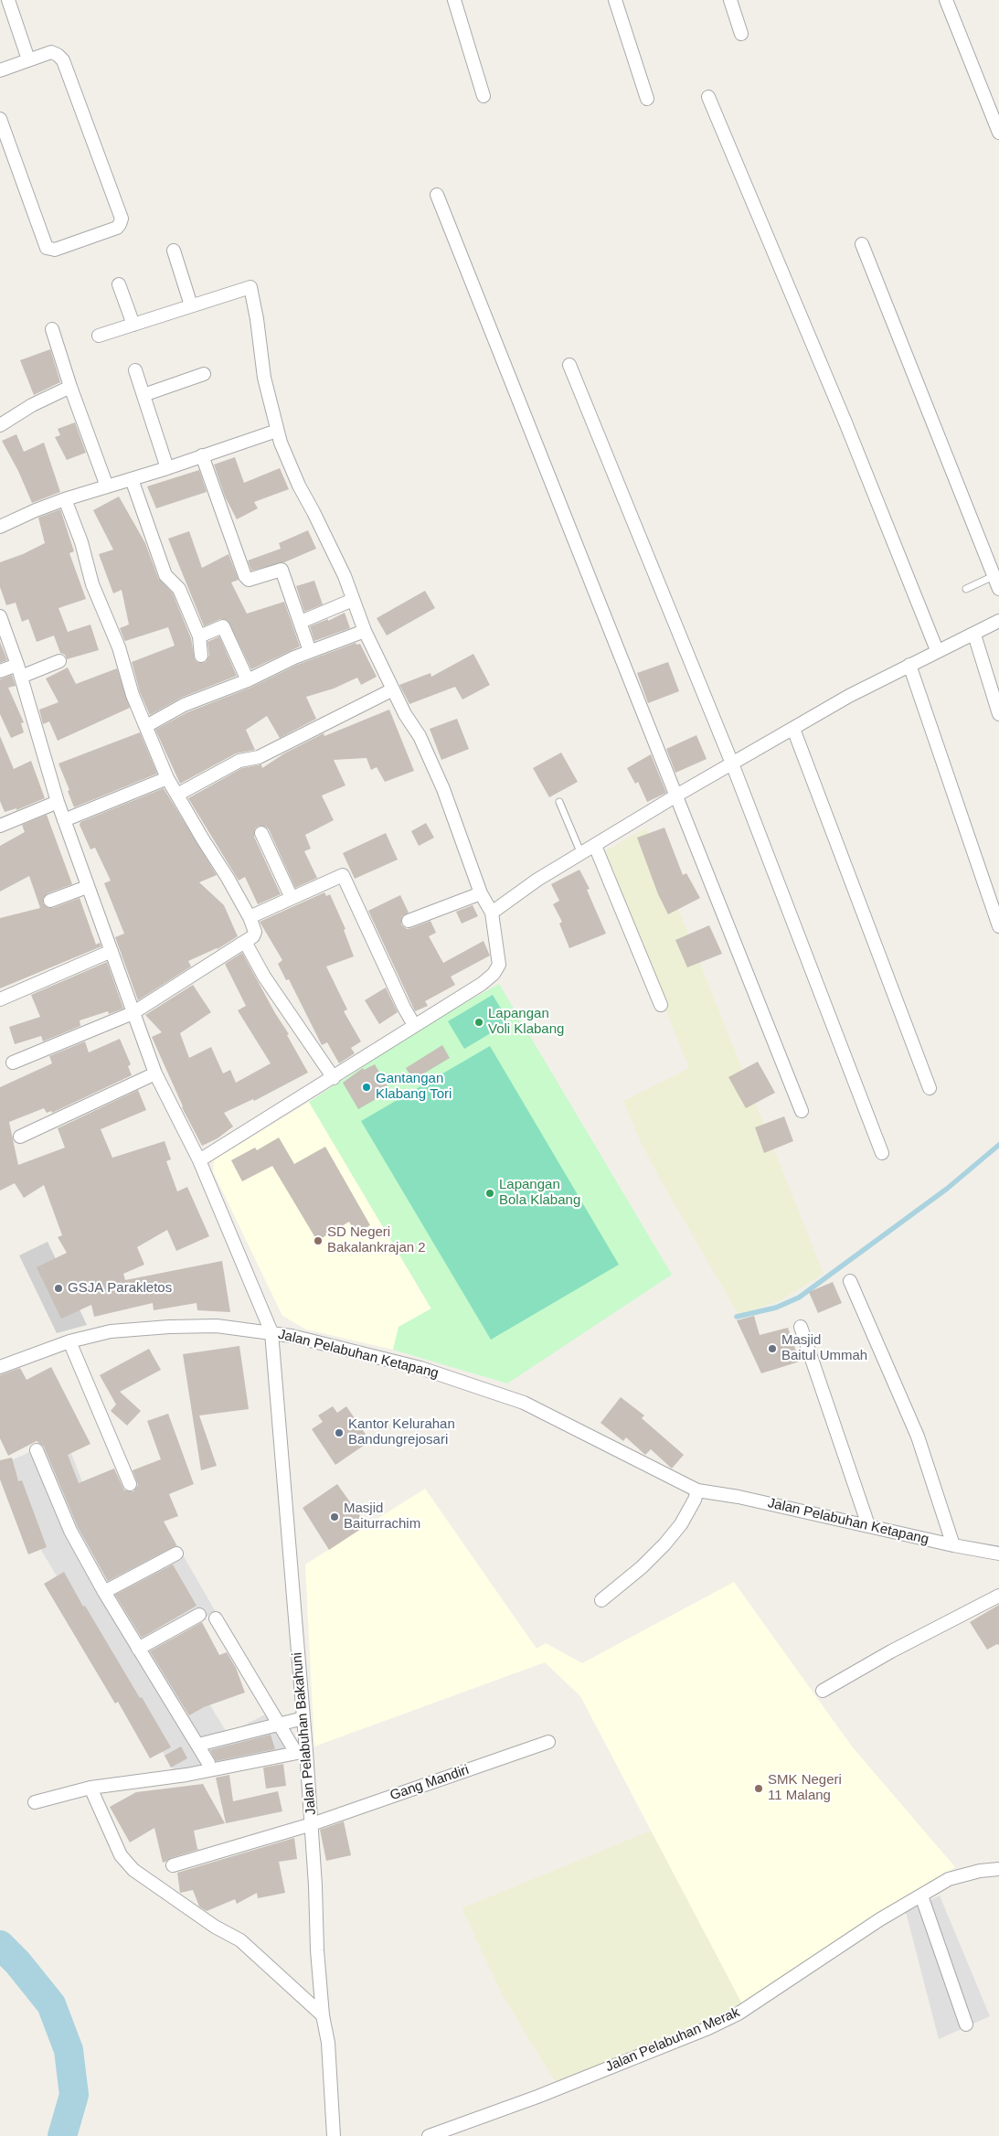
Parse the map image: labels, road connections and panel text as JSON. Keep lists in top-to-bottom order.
{
  "streets": {
    "street": [
      "Jalan Pelabuhan Ketapang",
      "Jalan Pelabuhan Bakahuni",
      "Gang Mandiri",
      "Jalan Pelabuhan Merak"
    ]
  },
  "crossings": [
    ["Jalan Pelabuhan Ketapang", "Jalan Pelabuhan Bakahuni"],
    ["Jalan Pelabuhan Bakahuni", "Gang Mandiri"]
  ],
  "places": [
    "Lapangan Voli Klabang",
    "Gantangan Klabang Tori",
    "Lapangan Bola Klabang",
    "SD Negeri Bakalankrajan 2",
    "GSJA Parakletos",
    "Masjid Baitul Ummah",
    "Kantor Kelurahan Bandungrejosari",
    "Masjid Baiturrachim",
    "SMK Negeri 11 Malang"
  ]
}
